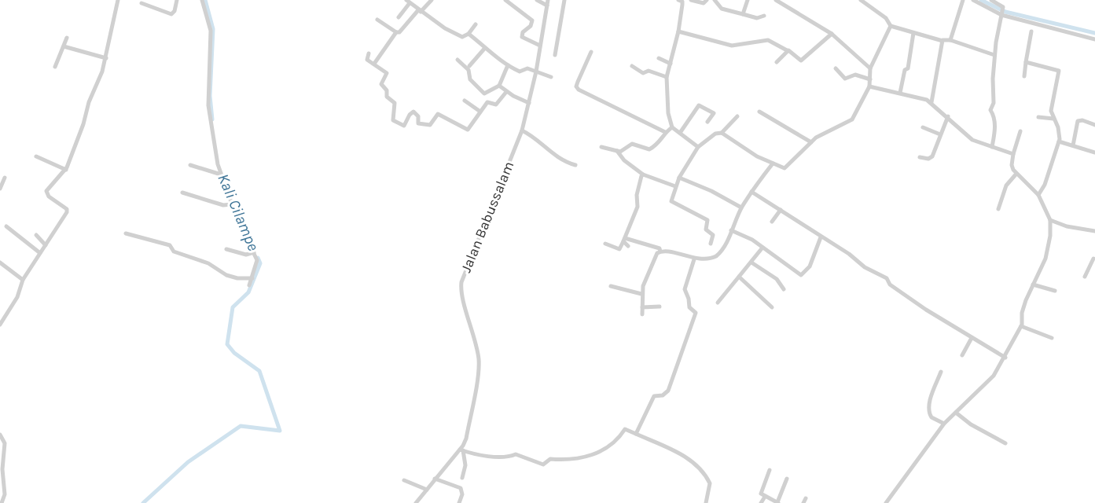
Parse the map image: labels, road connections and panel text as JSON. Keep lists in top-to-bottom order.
{
  "streets": {
    "street": ["Jalan Babussalam"]
  },
  "water": ["Kali Cilampe"]
}
